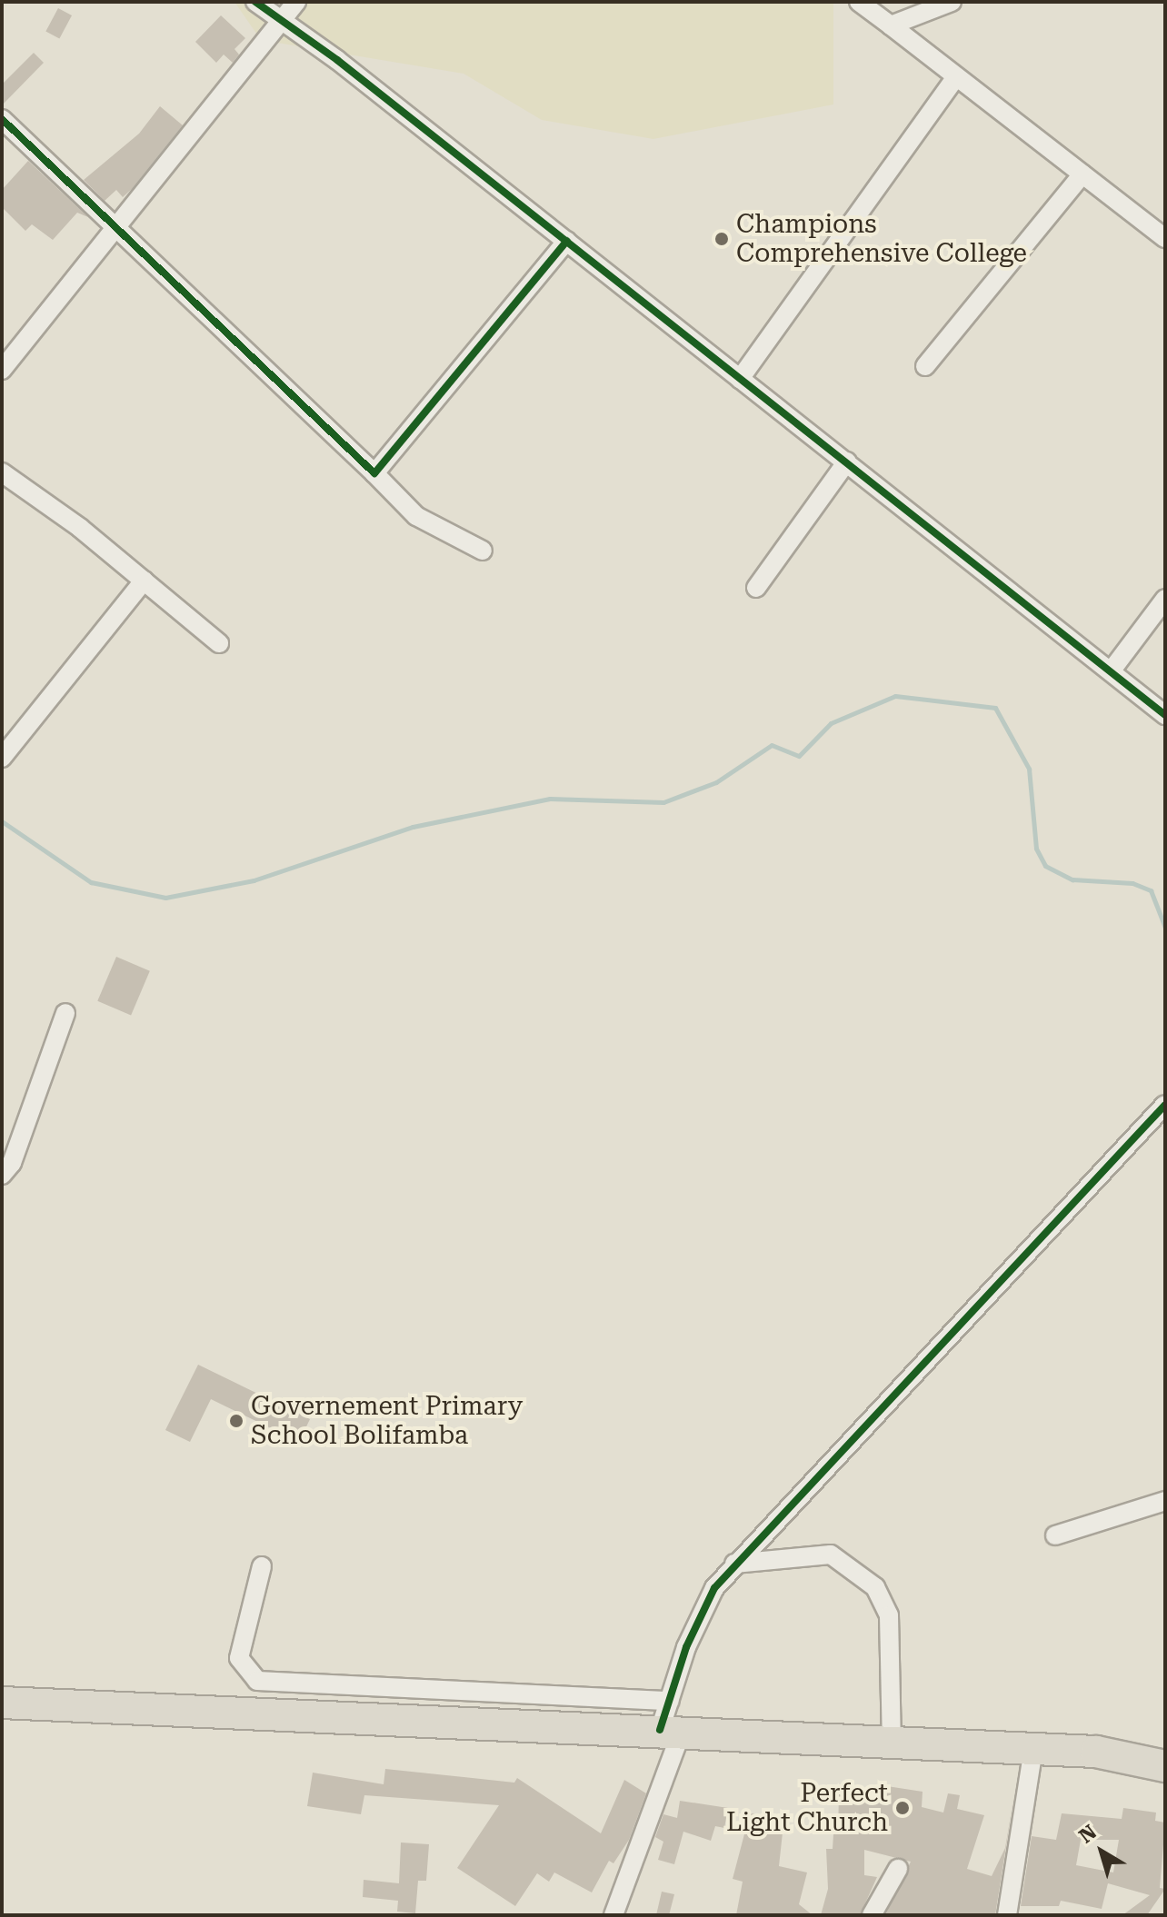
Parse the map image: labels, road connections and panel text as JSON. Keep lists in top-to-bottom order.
{
  "places": ["Champions Comprehensive College", "Governement Primary School Bolifamba", "Perfect Light Church"],
  "north": "top left"
}
